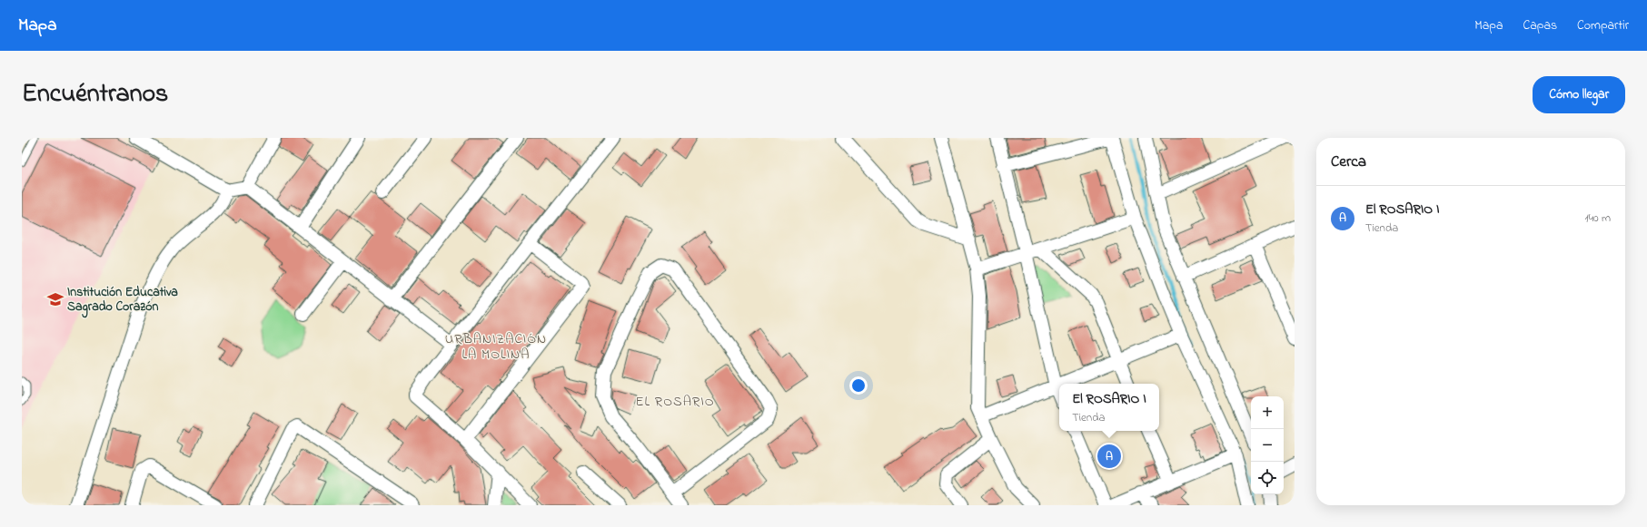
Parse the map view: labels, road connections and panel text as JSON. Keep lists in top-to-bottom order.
{
  "districts": ["URBANIZACIÓN LA MOLINA", "EL ROSARIO"],
  "places": {
    "school or university": ["Institución Educativa Sagrado Corazón"]
  },
  "page": {
    "header": "Mapa",
    "nav": ["Mapa", "Capas", "Compartir"],
    "title": "Encuéntranos",
    "buttons": "Cómo llegar",
    "heading": "Cerca",
    "list": [
      {
        "mark": "A",
        "name": "El ROSARIO I",
        "note": "Tienda",
        "value": "140 m"
      }
    ],
    "popup": ["El ROSARIO I", "Tienda"],
    "map_buttons": ["+", "−"],
    "pins": "A"
  }
}
